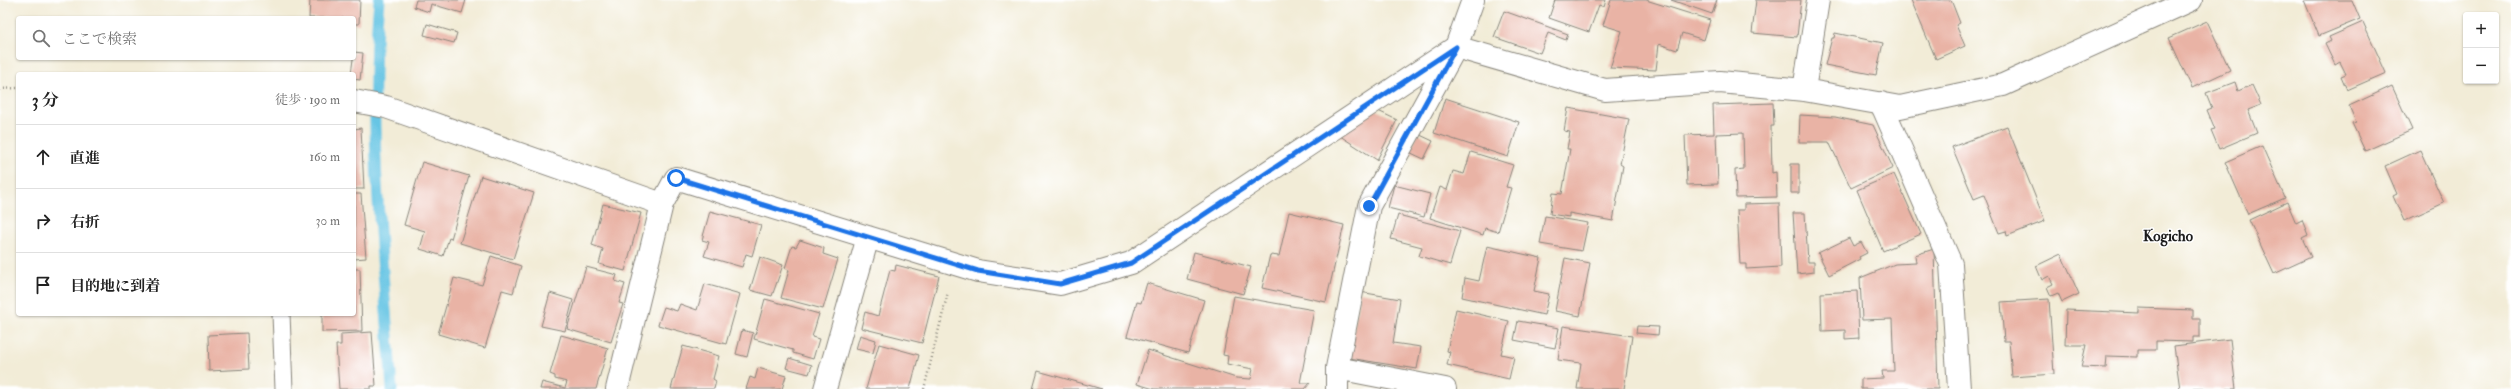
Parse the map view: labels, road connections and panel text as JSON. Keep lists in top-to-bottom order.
{
  "districts": ["Kogicho"],
  "page": {
    "map_buttons": ["+", "−"],
    "search": "ここで検索",
    "heading": ["3 分", "徒歩 · 190 m"],
    "list": [
      ["直進", "160 m"],
      ["右折", "30 m"],
      "目的地に到着"
    ]
  }
}
